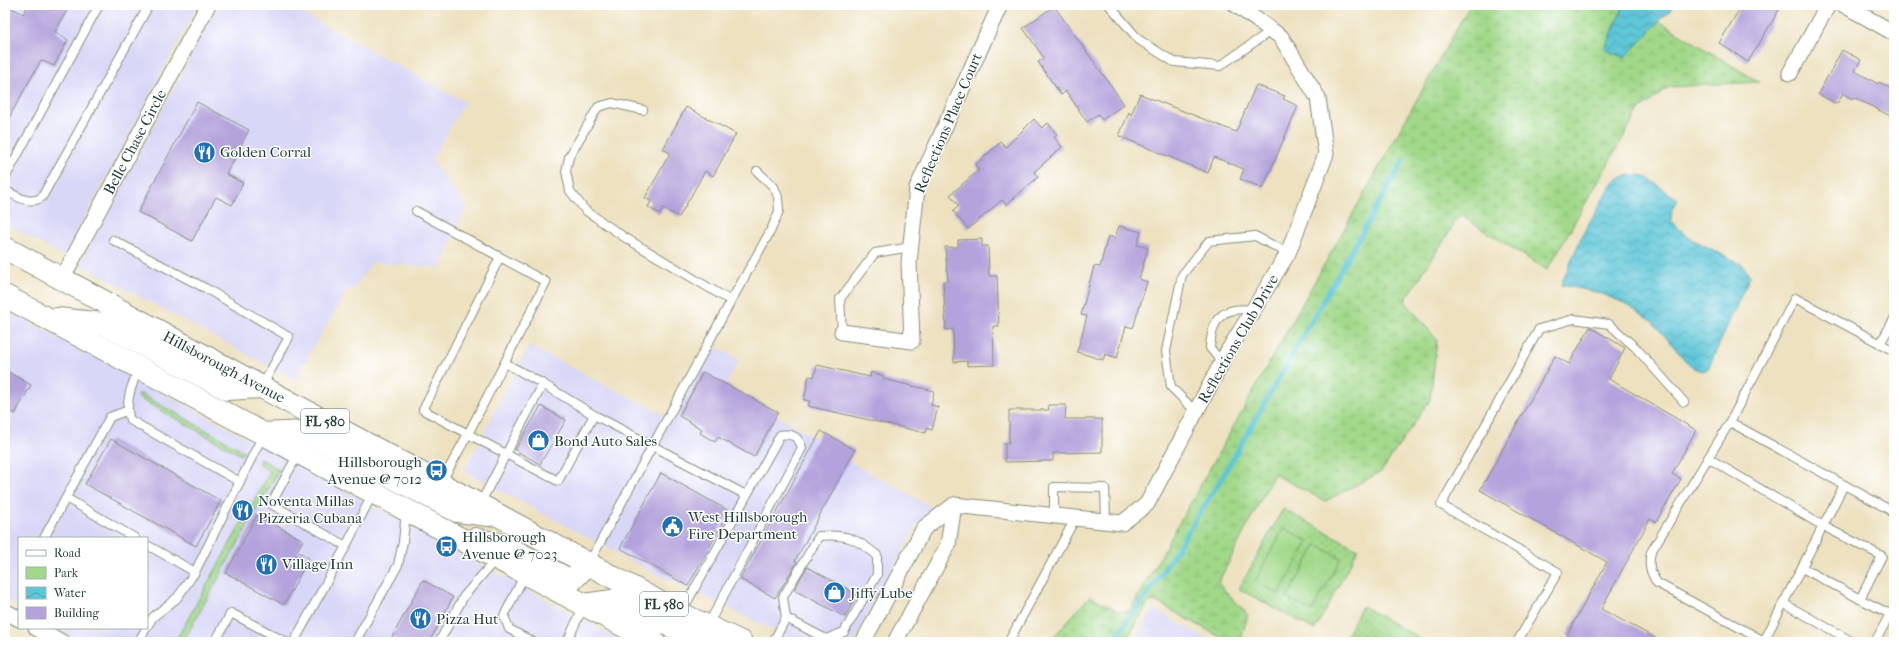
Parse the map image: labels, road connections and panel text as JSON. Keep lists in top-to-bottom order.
{
  "streets": {
    "main road": ["Hillsborough Avenue", "FL 580"],
    "street": ["Reflections Place Court", "Belle Chase Circle", "Reflections Club Drive"]
  },
  "crossings": [
    ["Belle Chase Circle", "Hillsborough Avenue"]
  ],
  "places": {
    "restaurant": [
      "Golden Corral",
      "Noventa Millas Pizzeria Cubana",
      "Village Inn",
      "Pizza Hut"
    ],
    "shop": ["Bond Auto Sales", "Jiffy Lube"],
    "bus stop": ["Hillsborough Avenue @ 7012", "Hillsborough Avenue @ 7023"],
    "public building": ["West Hillsborough Fire Department"]
  },
  "legend": [
    "Road",
    "Park",
    "Water",
    "Building"
  ]
}
